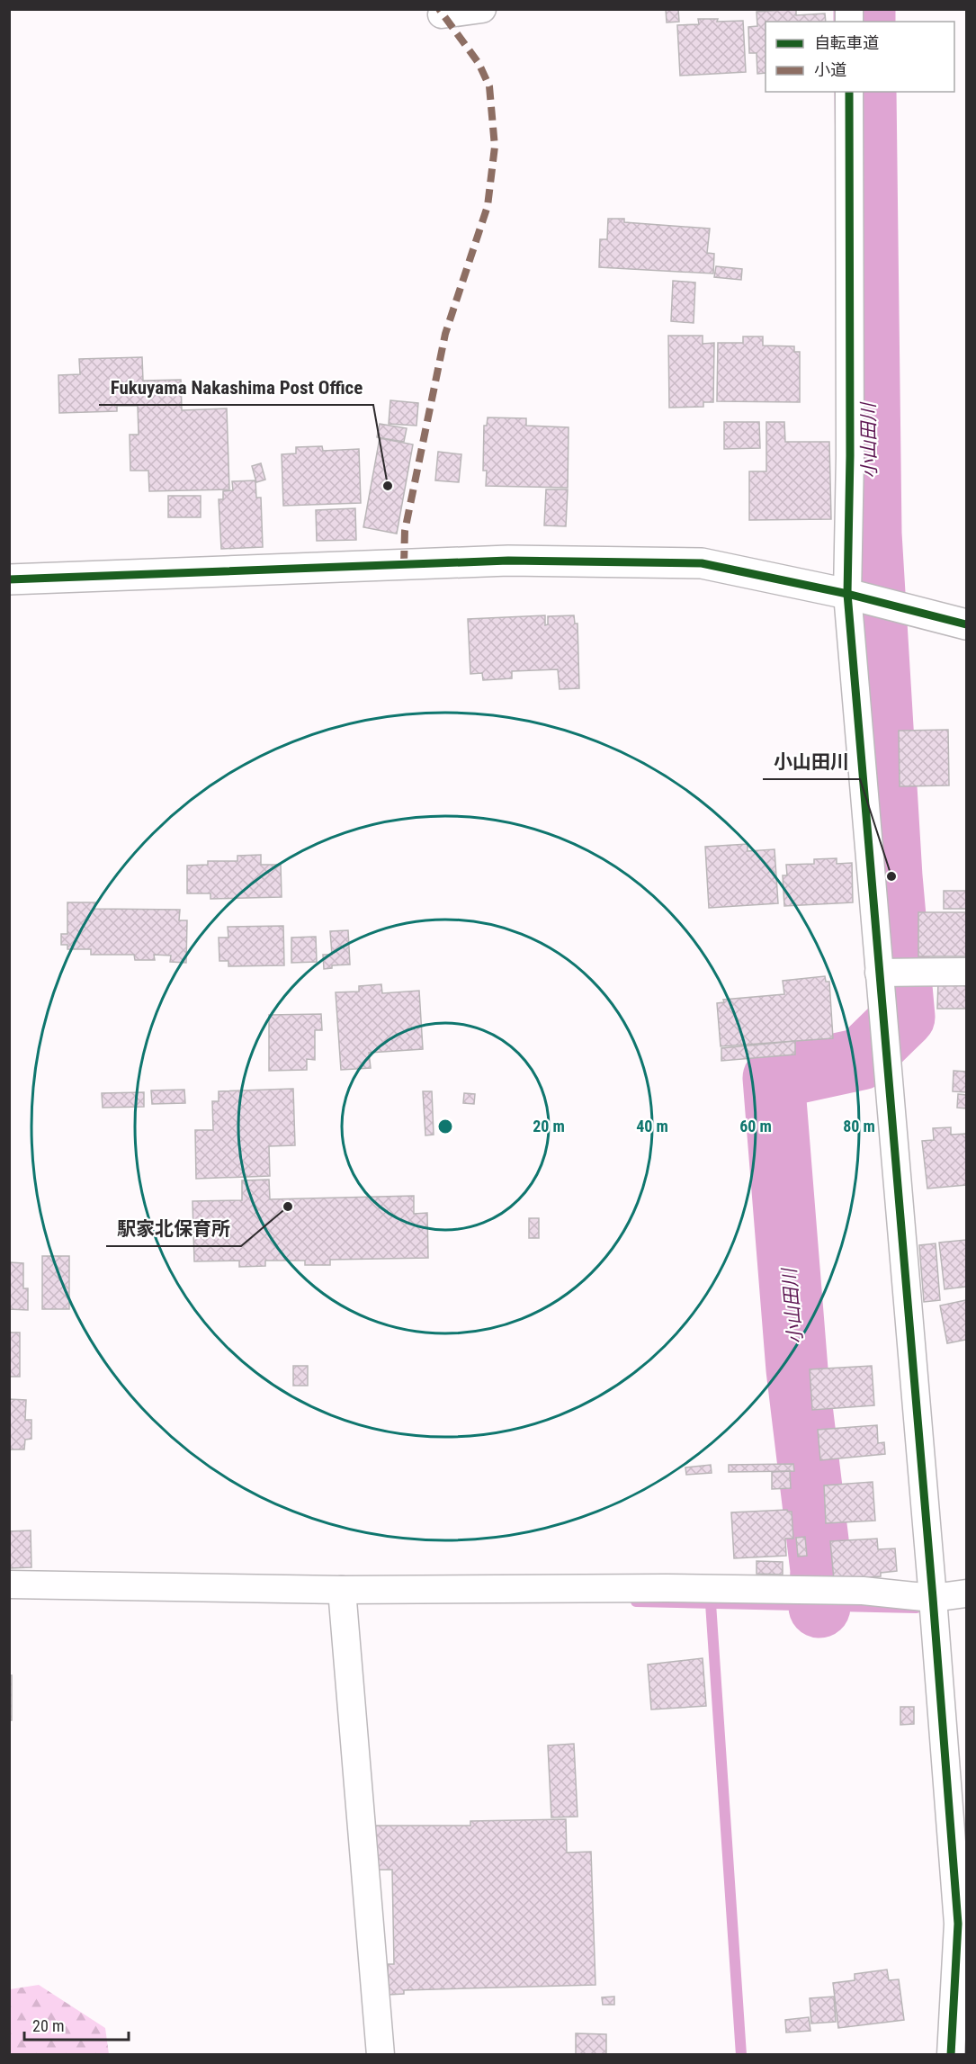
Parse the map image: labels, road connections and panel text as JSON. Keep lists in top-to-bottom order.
{
  "water": ["小山田川"],
  "places": ["Fukuyama Nakashima Post Office", "小山田川", "駅家北保育所"],
  "legend": ["自転車道", "小道"],
  "scale_bar": "20 m",
  "rings": [
    "20 m",
    "40 m",
    "60 m",
    "80 m"
  ]
}
